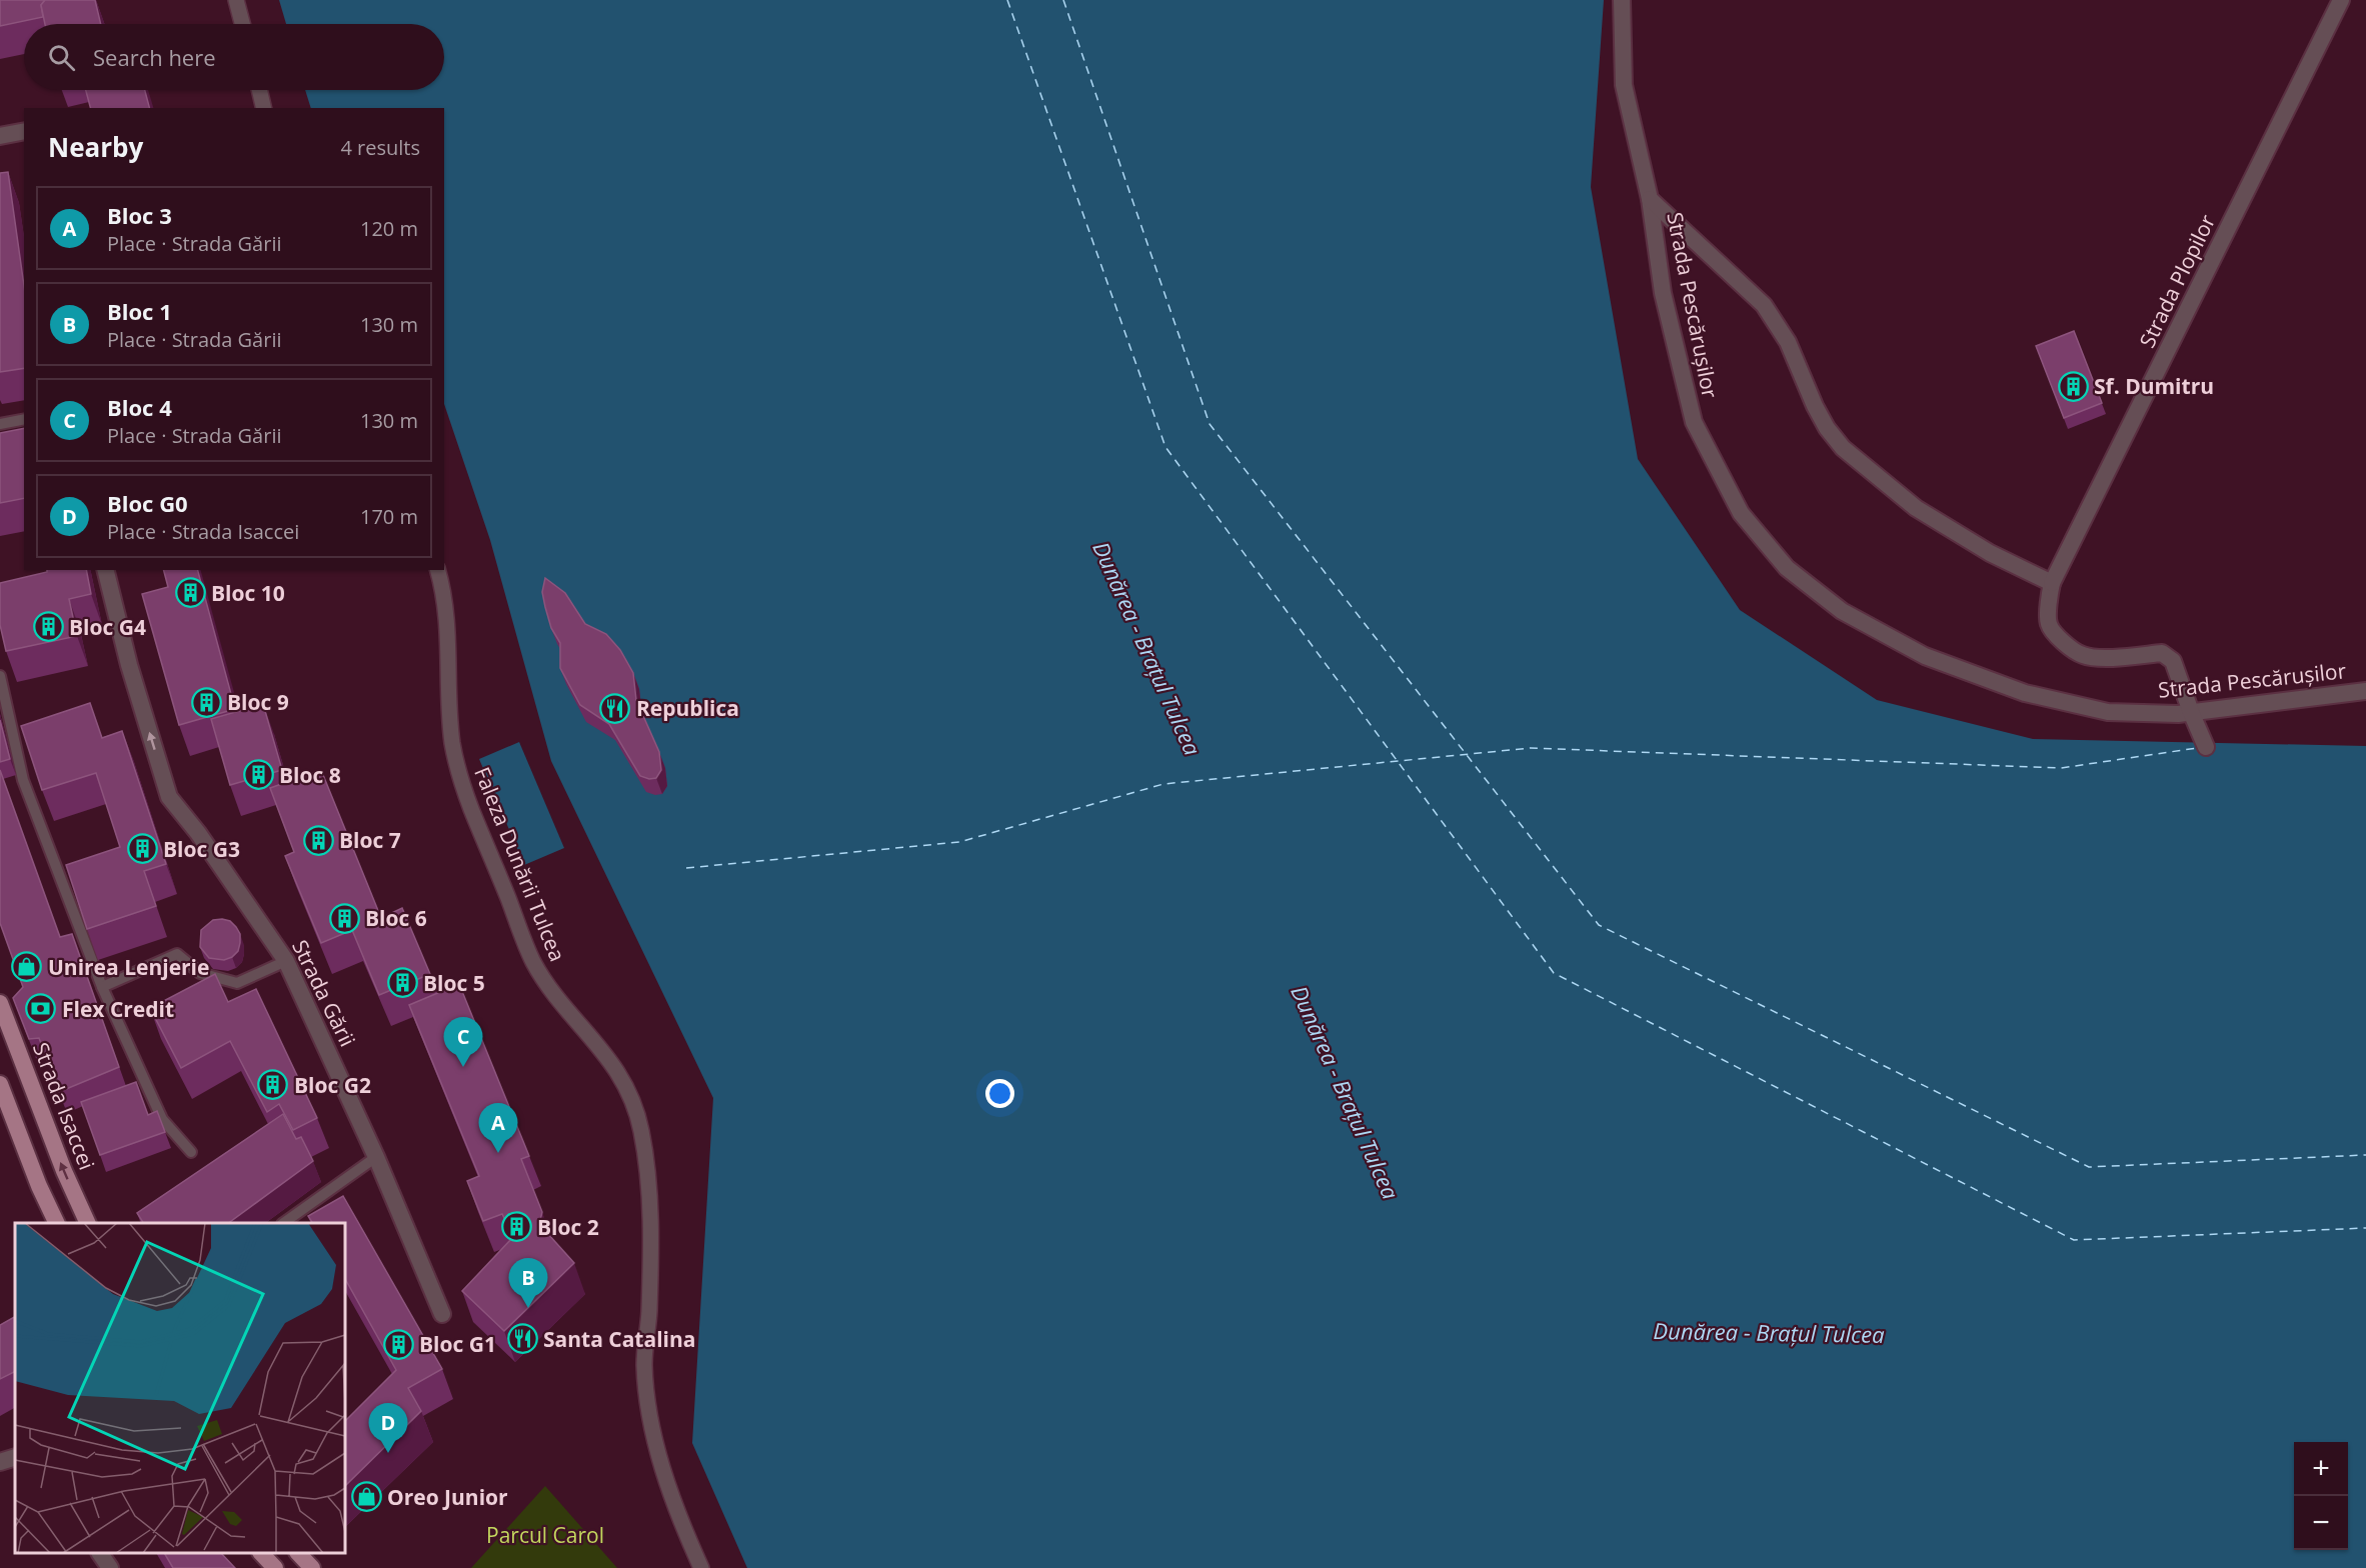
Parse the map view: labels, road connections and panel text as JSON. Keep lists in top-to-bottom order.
{
  "streets": {
    "main road": ["Strada Isaccei"],
    "street": [
      "Strada Plopilor",
      "Strada Pescărușilor",
      "Faleza Dunării Tulcea",
      "Strada Gării"
    ]
  },
  "crossings": [
    ["Strada Plopilor", "Strada Pescărușilor"]
  ],
  "one_way": ["Strada Gării"],
  "water": ["Dunărea - Brațul Tulcea"],
  "parks": ["Parcul Carol"],
  "places": {
    "building": [
      "Sf. Dumitru",
      "Bloc 10",
      "Bloc G4",
      "Bloc 9",
      "Bloc 8",
      "Bloc 7",
      "Bloc G3",
      "Bloc 6",
      "Bloc 5",
      "Bloc G2",
      "Bloc 2",
      "Bloc G1"
    ],
    "restaurant": ["Republica", "Santa Catalina"],
    "shop": ["Unirea Lenjerie", "Oreo Junior"],
    "bank": ["Flex Credit"]
  },
  "page": {
    "search": "Search here",
    "heading": ["Nearby", "4 results"],
    "list": [
      {
        "mark": "A",
        "name": "Bloc 3",
        "note": "Place · Strada Gării",
        "value": "120 m"
      },
      {
        "mark": "B",
        "name": "Bloc 1",
        "note": "Place · Strada Gării",
        "value": "130 m"
      },
      {
        "mark": "C",
        "name": "Bloc 4",
        "note": "Place · Strada Gării",
        "value": "130 m"
      },
      {
        "mark": "D",
        "name": "Bloc G0",
        "note": "Place · Strada Isaccei",
        "value": "170 m"
      }
    ],
    "pins": [
      "C",
      "A",
      "B",
      "D"
    ],
    "map_buttons": ["+", "−"]
  }
}
